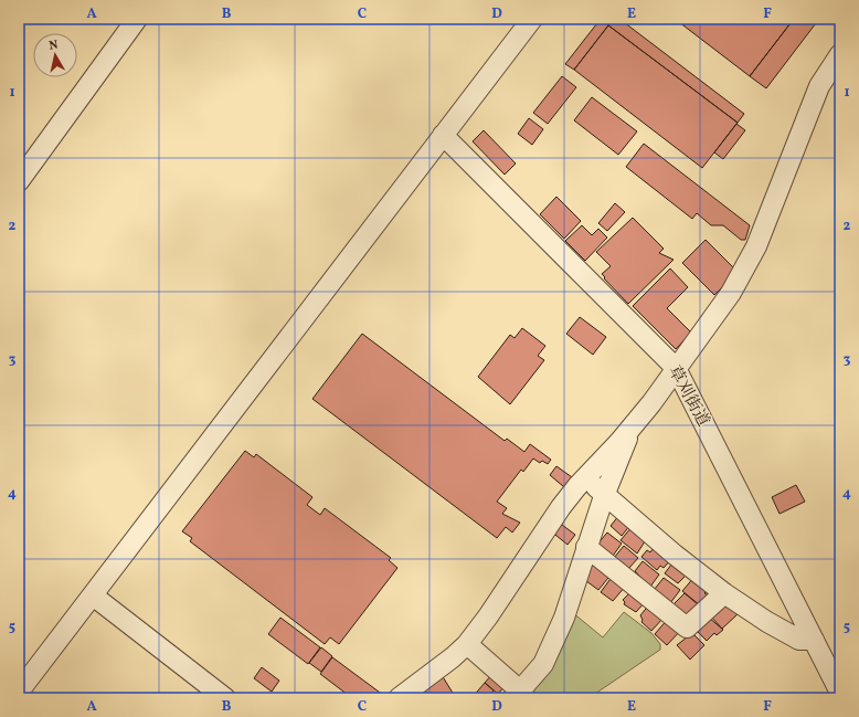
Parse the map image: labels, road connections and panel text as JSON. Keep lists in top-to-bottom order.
{
  "streets": {
    "street": ["草刈街道"]
  },
  "north": "top",
  "grid": {
    "columns": [
      "A",
      "B",
      "C",
      "D",
      "E",
      "F"
    ],
    "rows": [
      "1",
      "2",
      "3",
      "4",
      "5"
    ]
  }
}
